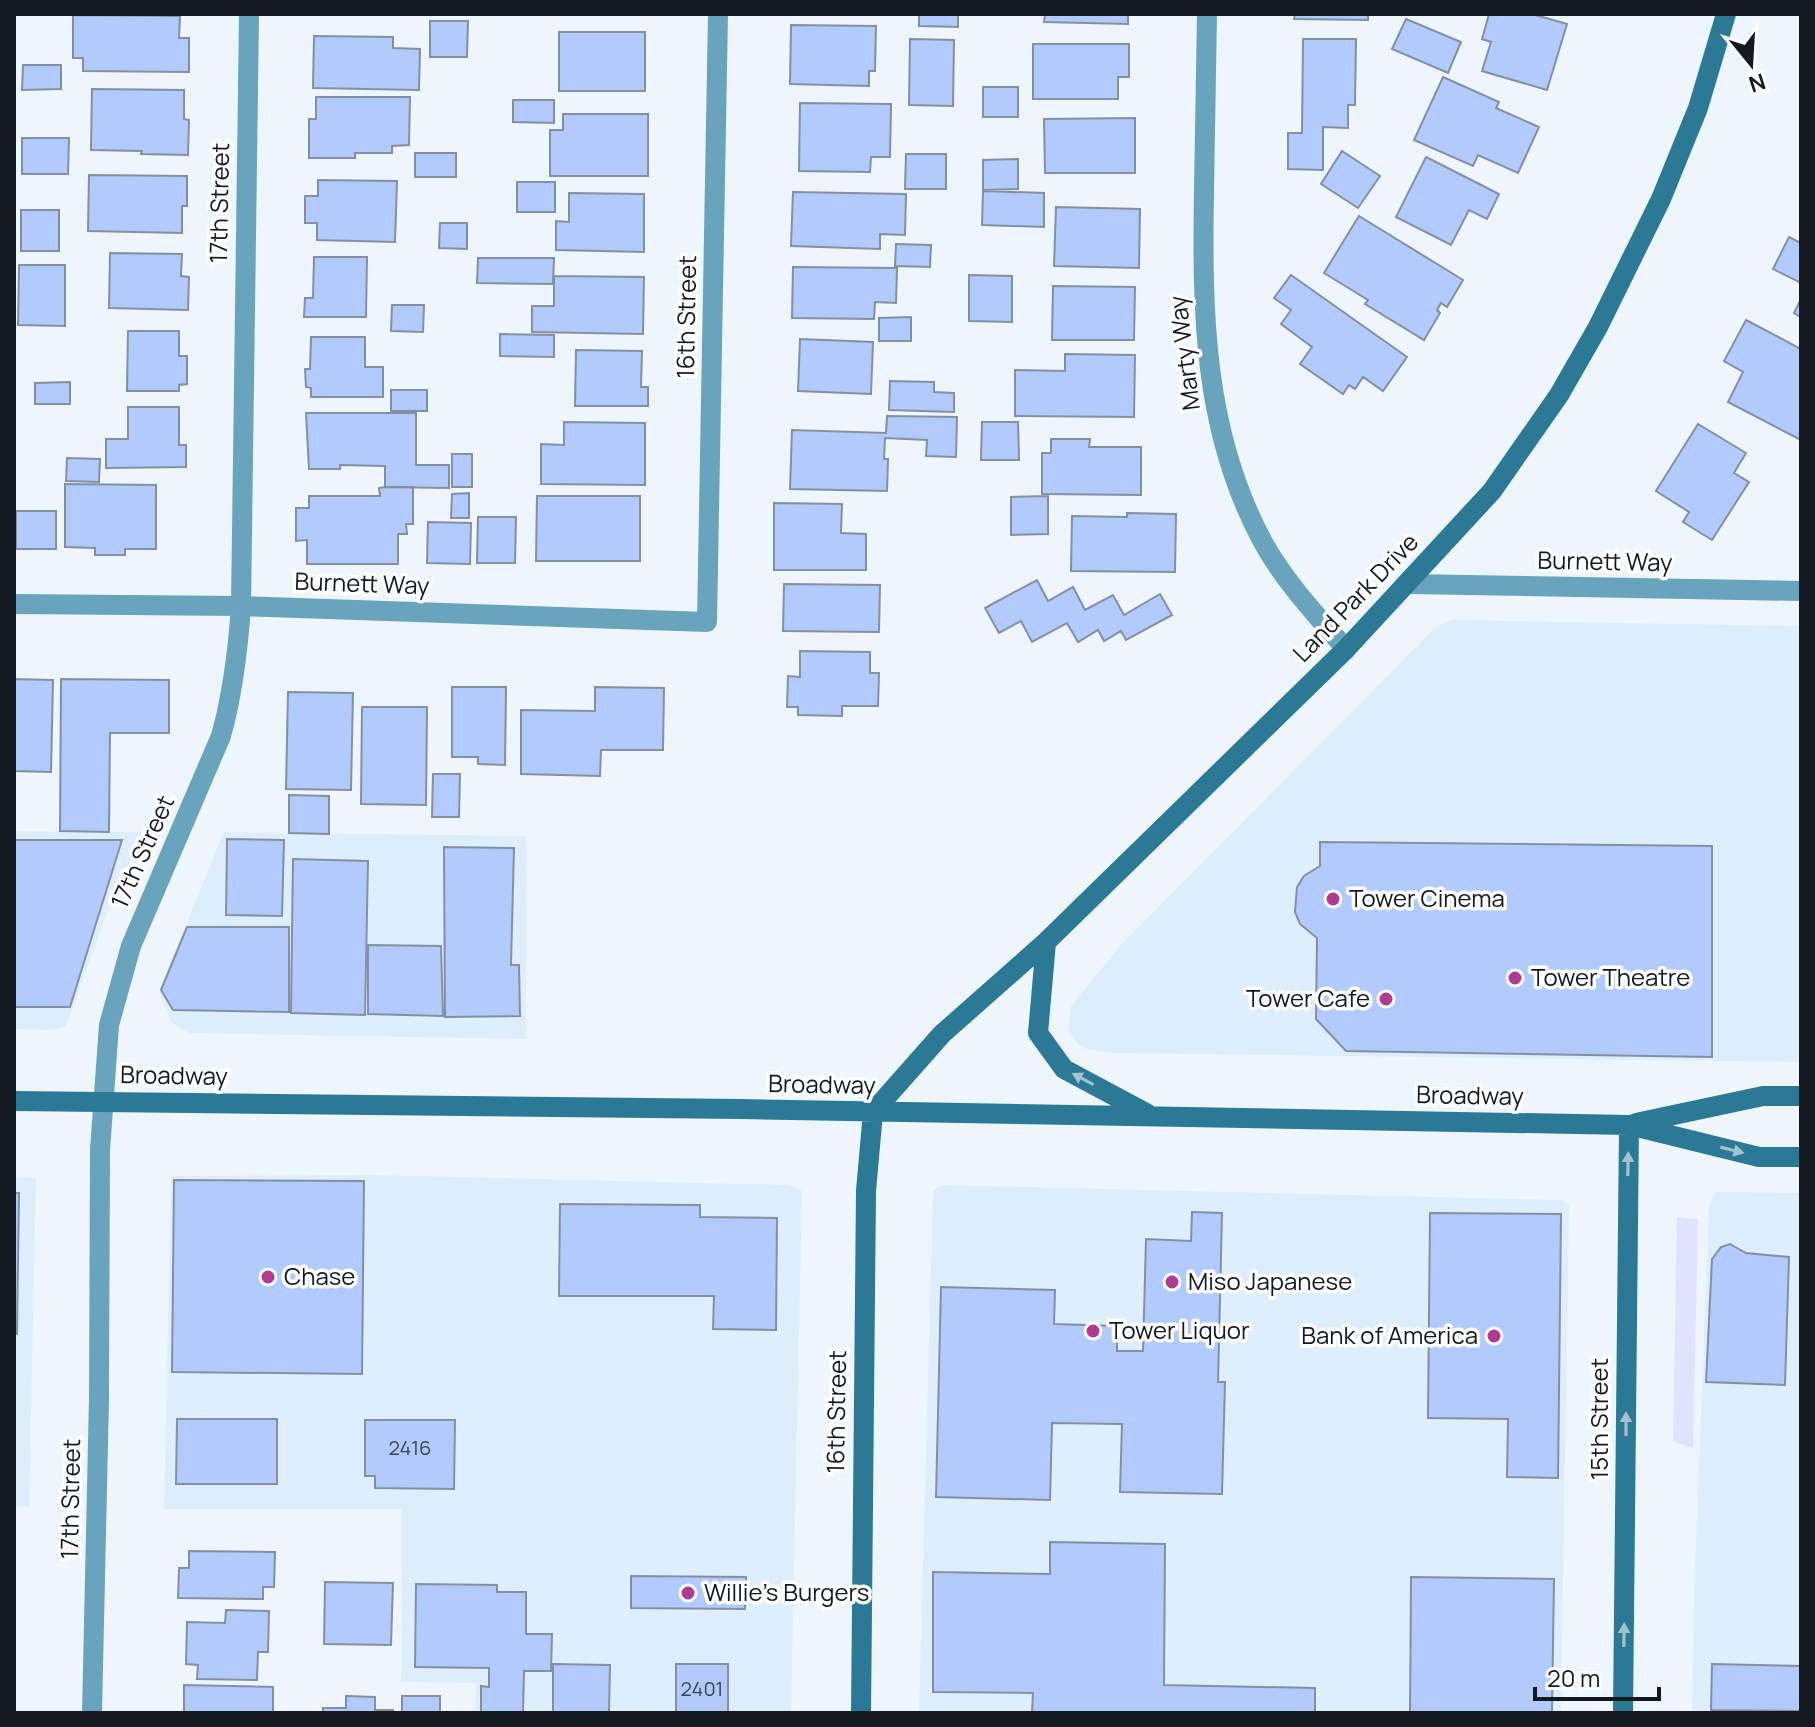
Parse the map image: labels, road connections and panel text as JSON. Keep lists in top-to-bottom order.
{
  "streets": {
    "main road": [
      "16th Street",
      "Land Park Drive",
      "Broadway",
      "15th Street"
    ],
    "street": ["17th Street", "Marty Way", "Burnett Way"]
  },
  "crossings": [
    ["17th Street", "Burnett Way"],
    ["17th Street", "Broadway"],
    ["16th Street", "Burnett Way"],
    ["16th Street", "Land Park Drive"],
    ["16th Street", "Broadway"],
    ["Marty Way", "Land Park Drive"],
    ["Burnett Way", "Land Park Drive"],
    ["Land Park Drive", "Broadway"],
    ["Broadway", "15th Street"]
  ],
  "one_way": ["15th Street"],
  "places": [
    "Tower Cinema",
    "Tower Theatre",
    "Tower Cafe",
    "Chase",
    "Miso Japanese",
    "Tower Liquor",
    "Bank of America",
    "Willie's Burgers"
  ],
  "house_numbers": ["2416", "2401"],
  "scale_bar": "20 m",
  "north": "bottom"
}
